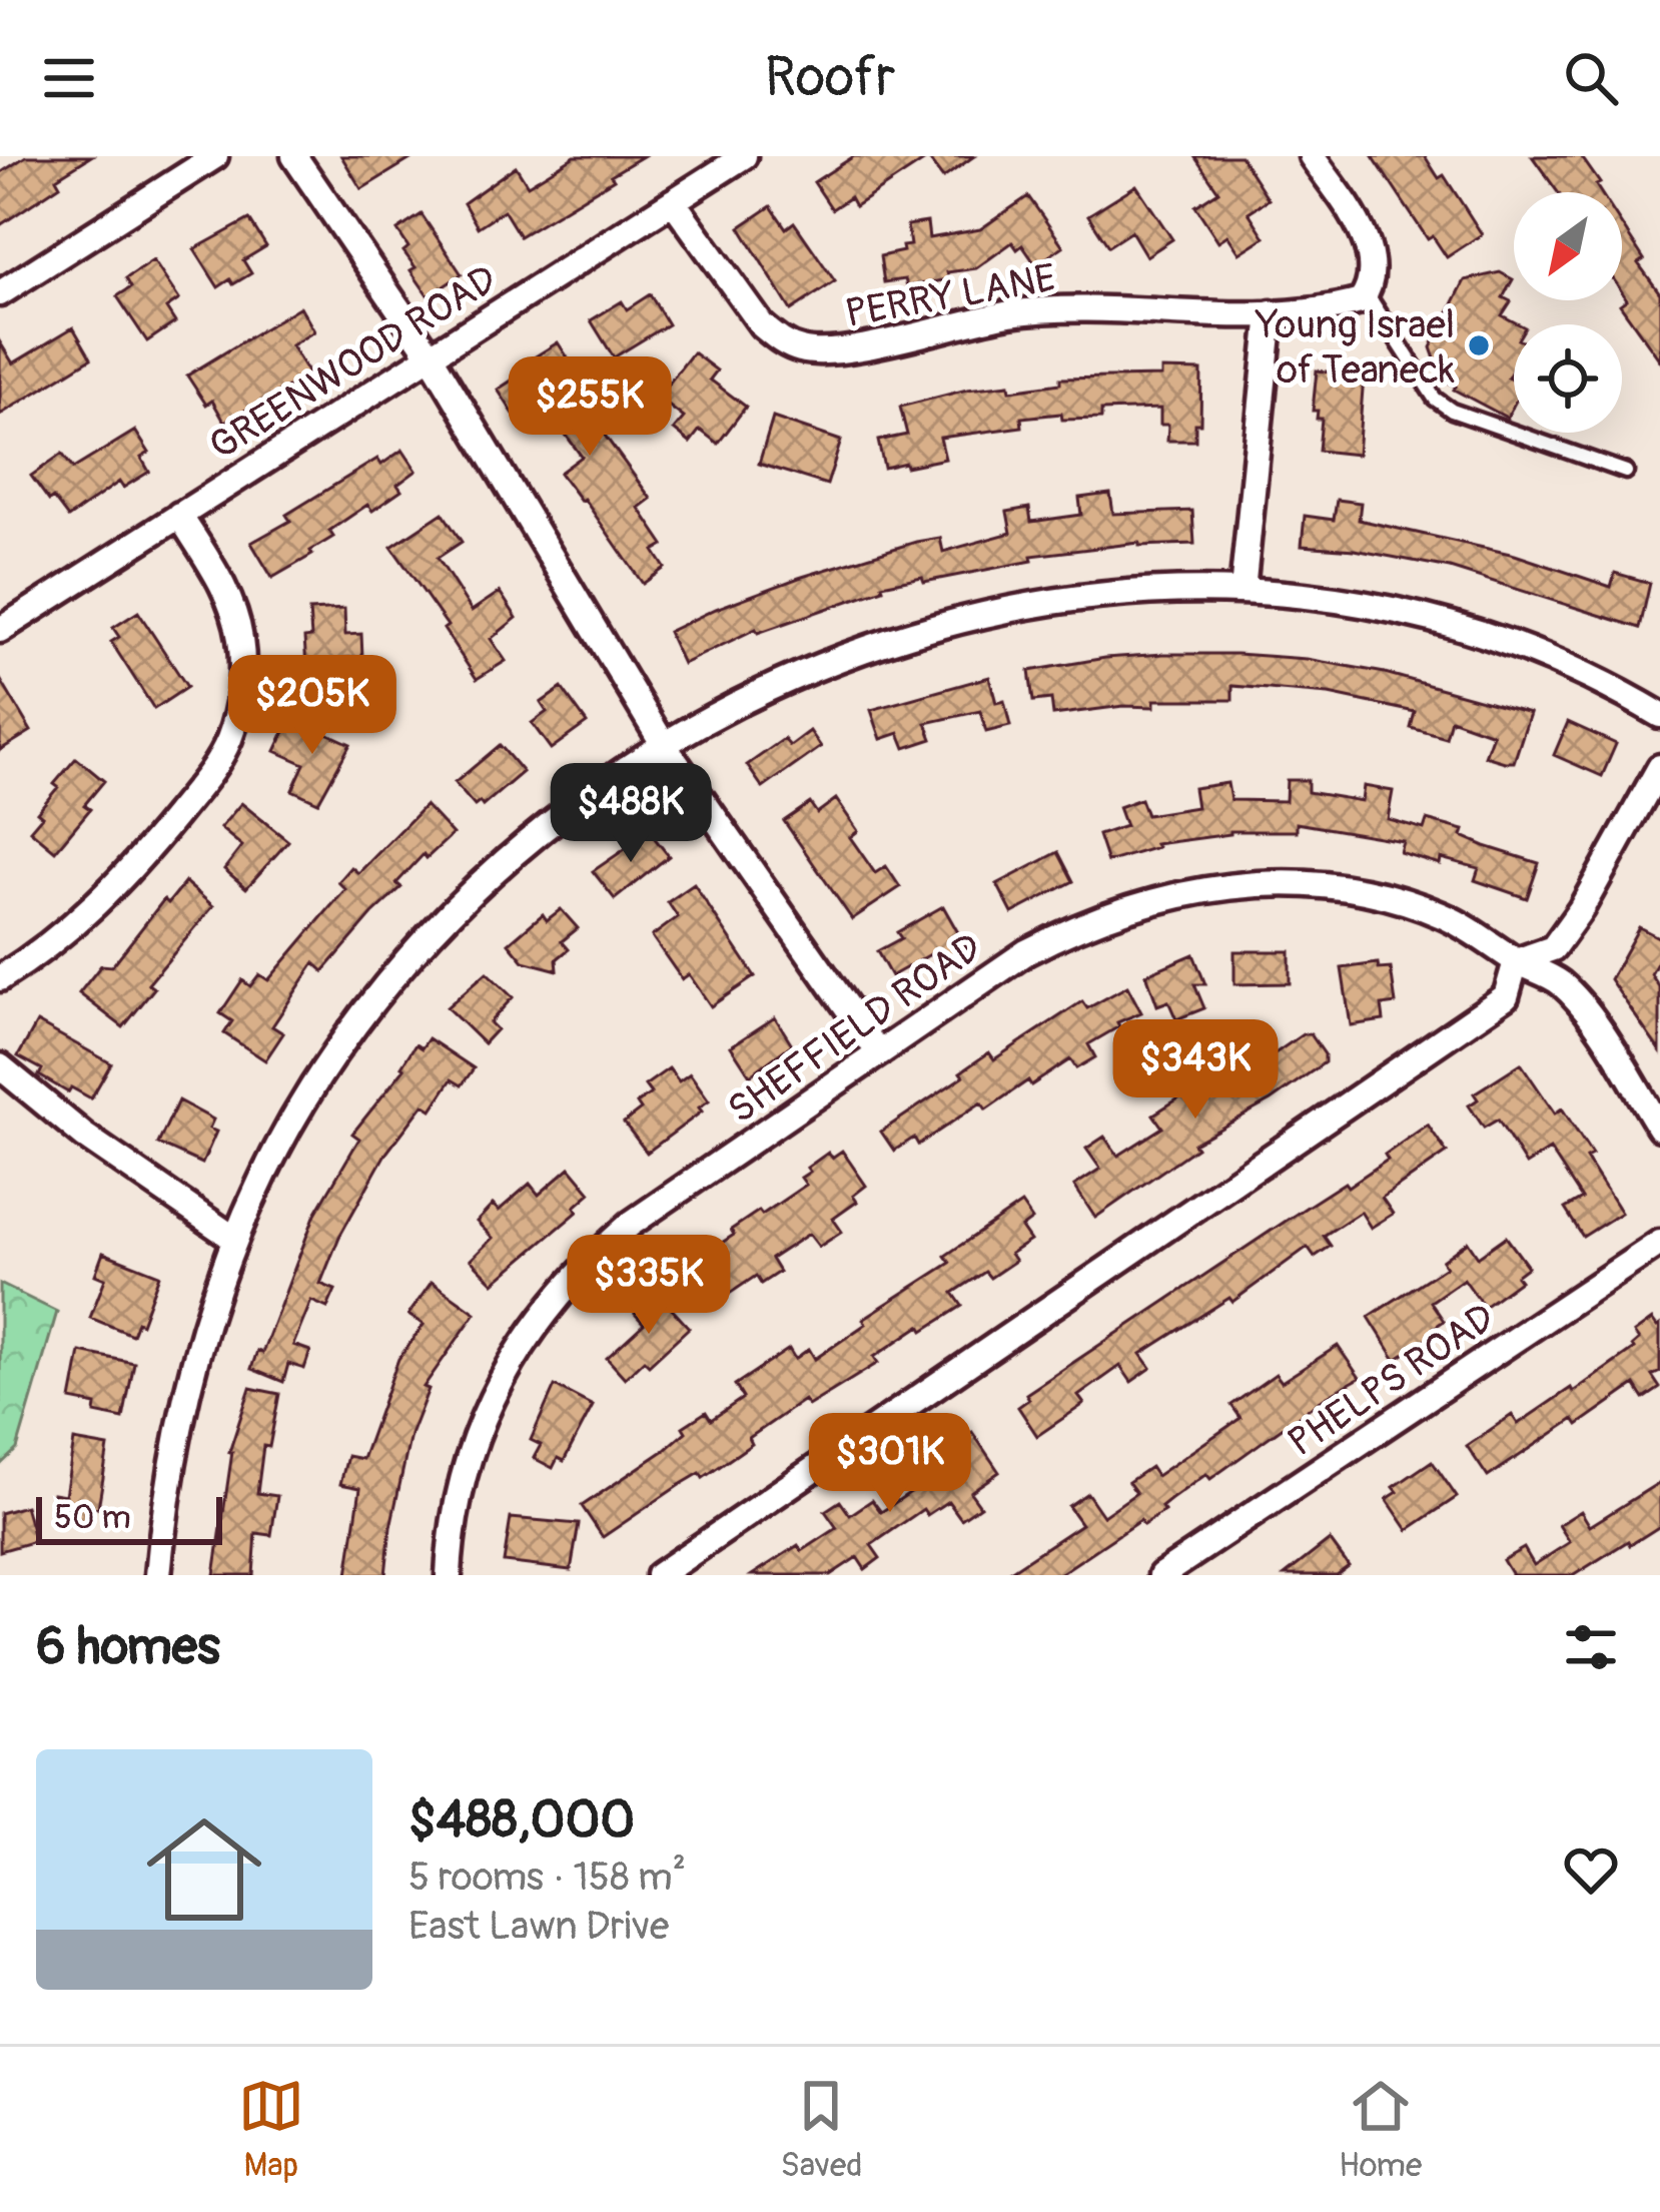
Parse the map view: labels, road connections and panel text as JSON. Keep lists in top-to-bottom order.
{
  "streets": {
    "street": [
      "PERRY LANE",
      "GREENWOOD ROAD",
      "SHEFFIELD ROAD",
      "PHELPS ROAD"
    ]
  },
  "crossings": [
    ["PERRY LANE", "GREENWOOD ROAD"]
  ],
  "places": ["Young Israel of Teaneck"],
  "scale_bar": "50 m",
  "north": "bottom left",
  "page": {
    "header": "Roofr",
    "price": [
      "$255K",
      "$205K",
      "$488K",
      "$343K",
      "$335K",
      "$301K"
    ],
    "scale": "50 m",
    "heading": "6 homes",
    "list": [
      {
        "name": "$488,000",
        "note": "5 rooms · 158 m² · East Lawn Drive"
      }
    ],
    "tabs": ["Map", "Saved", "Home"]
  }
}
